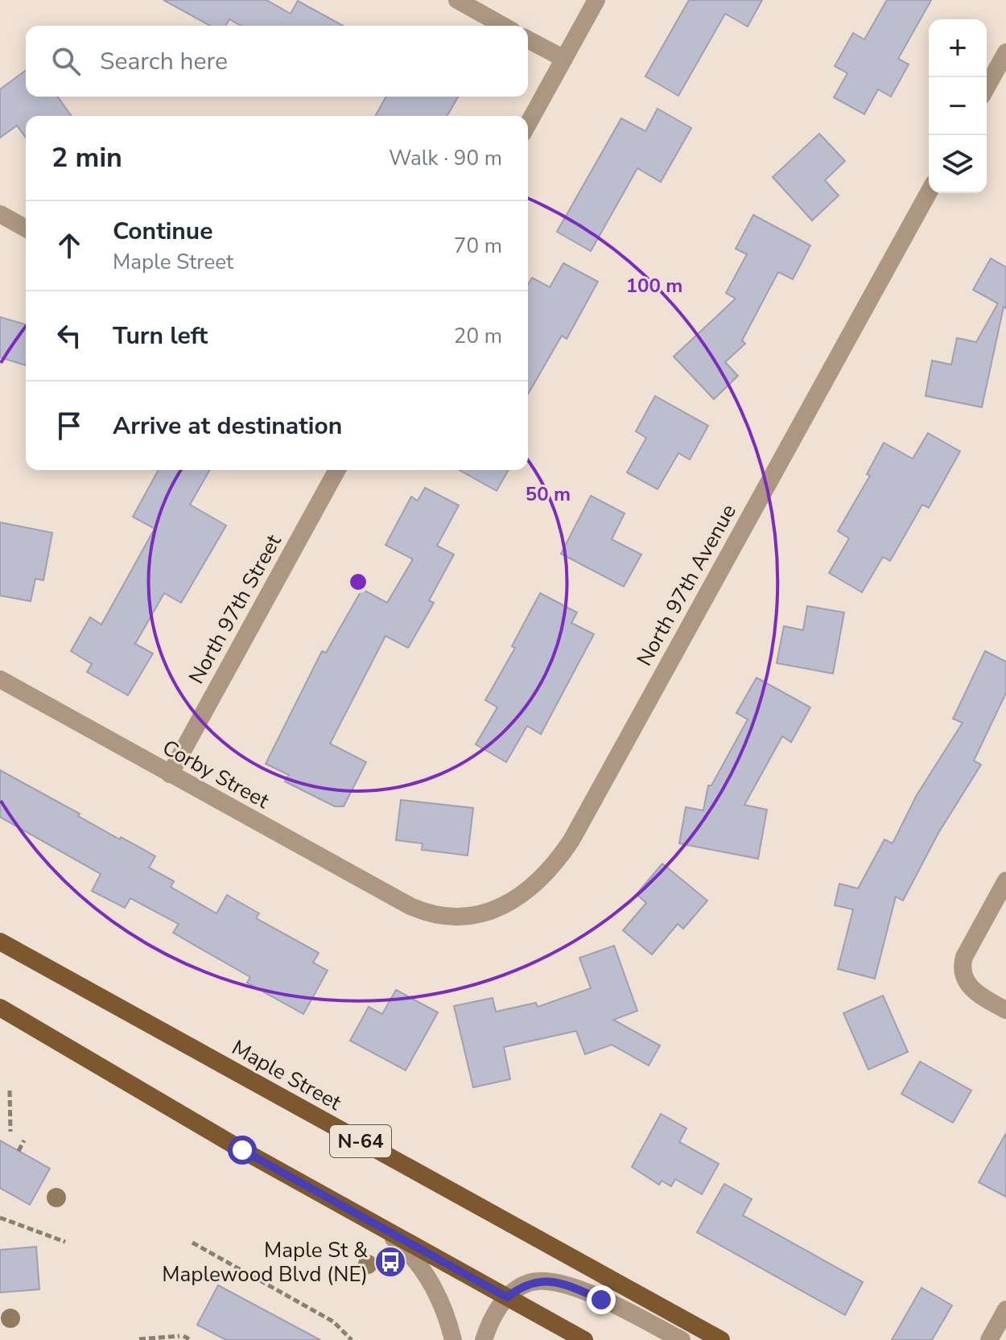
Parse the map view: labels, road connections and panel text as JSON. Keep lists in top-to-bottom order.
{
  "streets": {
    "main road": ["Maple Street", "N-64"],
    "street": ["North 97th Avenue", "North 97th Street", "Corby Street"]
  },
  "crossings": [
    ["North 97th Avenue", "Corby Street"],
    ["North 97th Street", "Corby Street"]
  ],
  "places": {
    "bus stop": ["Maple St & Maplewood Blvd (NE)"]
  },
  "page": {
    "map_buttons": ["+", "−"],
    "search": "Search here",
    "heading": ["2 min", "Walk · 90 m"],
    "list": [
      ["Continue", "Maple Street", "70 m"],
      ["Turn left", "20 m"],
      "Arrive at destination"
    ]
  },
  "rings": ["100 m", "50 m"]
}
